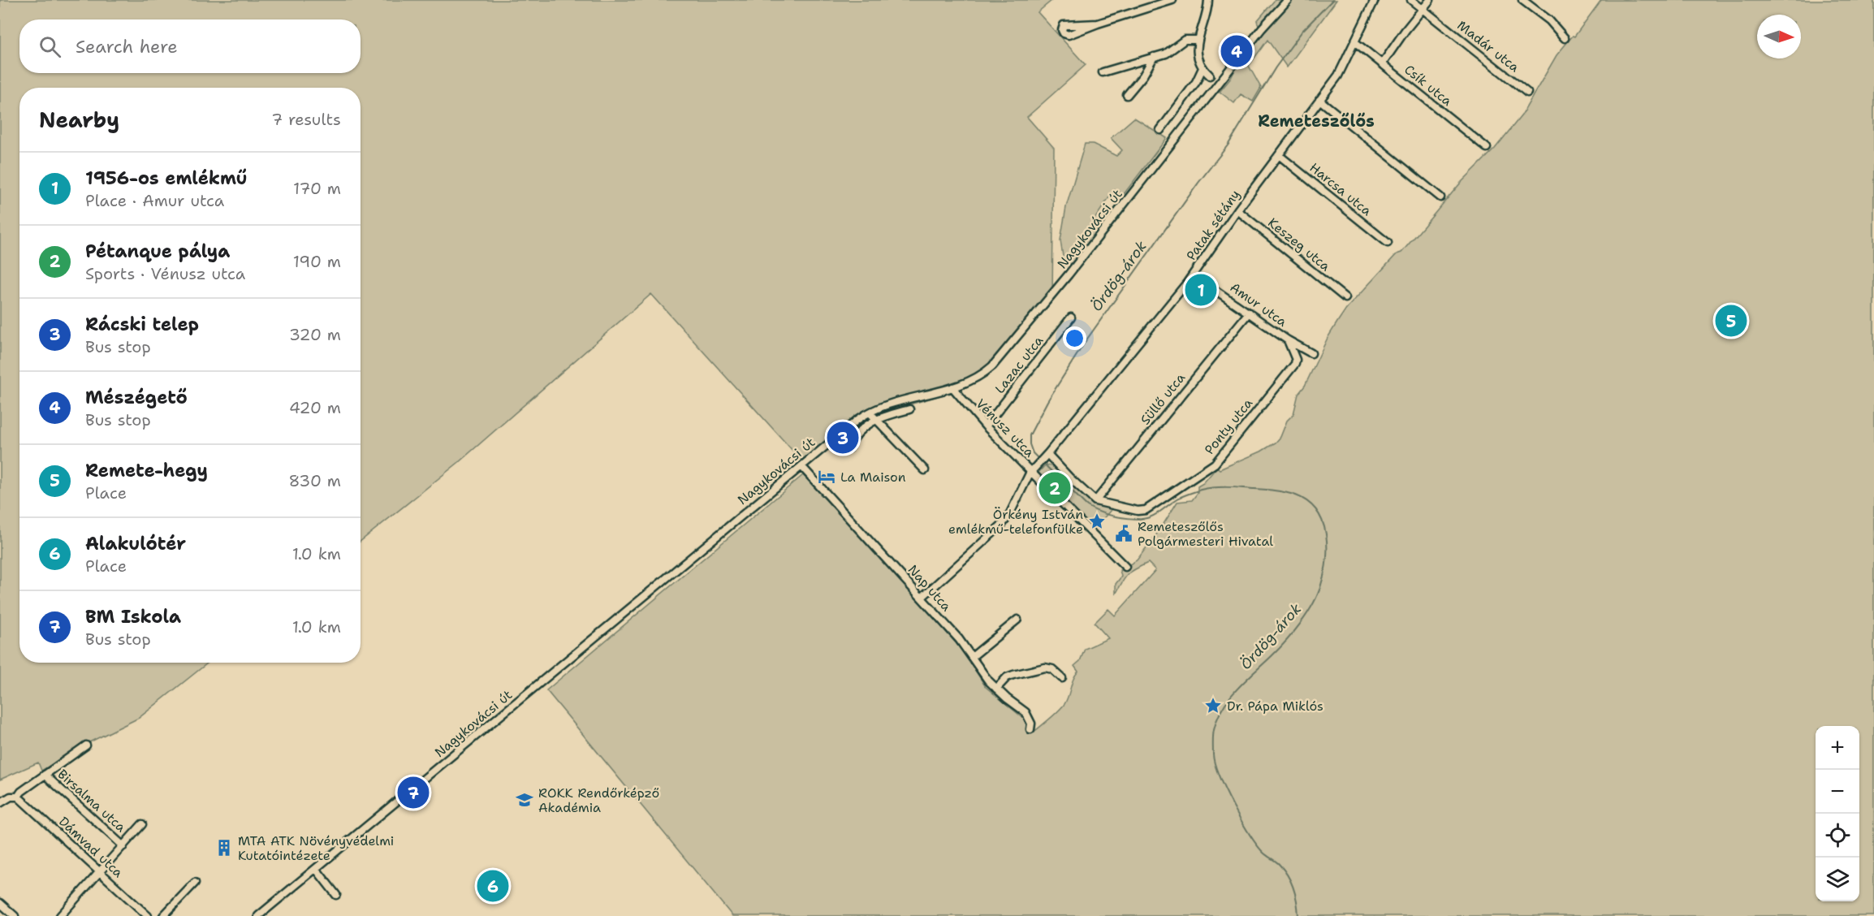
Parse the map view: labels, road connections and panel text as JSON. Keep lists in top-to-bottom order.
{
  "streets": {
    "street": [
      "Madár utca",
      "Csík utca",
      "Harcsa utca",
      "Patak sétány",
      "Nagykovácsi út",
      "Keszeg utca",
      "Amur utca",
      "Lazac utca",
      "Süllő utca",
      "Ponty utca",
      "Vénusz utca",
      "Nap utca",
      "Birsalma utca",
      "Dámvad utca"
    ]
  },
  "crossings": [
    ["Csík utca", "Patak sétány"],
    ["Harcsa utca", "Patak sétány"],
    ["Patak sétány", "Keszeg utca"],
    ["Patak sétány", "Amur utca"],
    ["Patak sétány", "Vénusz utca"],
    ["Patak sétány", "Nap utca"],
    ["Nagykovácsi út", "Vénusz utca"],
    ["Nagykovácsi út", "Nap utca"],
    ["Amur utca", "Süllő utca"],
    ["Amur utca", "Ponty utca"],
    ["Lazac utca", "Vénusz utca"],
    ["Süllő utca", "Ponty utca"]
  ],
  "districts": ["Remeteszőlős"],
  "water": ["Ördög-árok"],
  "places": {
    "hotel": ["La Maison"],
    "place": ["Örkény István emlékmű-telefonfülke", "Dr. Pápa Miklós"],
    "public building": ["Remeteszőlős Polgármesteri Hivatal"],
    "school or university": ["ROKK Rendőrképző Akadémia"],
    "building": ["MTA ATK Növényvédelmi Kutatóintézete"]
  },
  "north": "right",
  "page": {
    "search": "Search here",
    "pins": [
      "4",
      "1",
      "5",
      "3",
      "2",
      "7",
      "6"
    ],
    "heading": ["Nearby", "7 results"],
    "list": [
      {
        "mark": "1",
        "name": "1956-os emlékmű",
        "note": "Place · Amur utca",
        "value": "170 m"
      },
      {
        "mark": "2",
        "name": "Pétanque pálya",
        "note": "Sports · Vénusz utca",
        "value": "190 m"
      },
      {
        "mark": "3",
        "name": "Rácski telep",
        "note": "Bus stop",
        "value": "320 m"
      },
      {
        "mark": "4",
        "name": "Mészégető",
        "note": "Bus stop",
        "value": "420 m"
      },
      {
        "mark": "5",
        "name": "Remete-hegy",
        "note": "Place",
        "value": "830 m"
      },
      {
        "mark": "6",
        "name": "Alakulótér",
        "note": "Place",
        "value": "1.0 km"
      },
      {
        "mark": "7",
        "name": "BM Iskola",
        "note": "Bus stop",
        "value": "1.0 km"
      }
    ],
    "map_buttons": ["+", "−"]
  }
}
